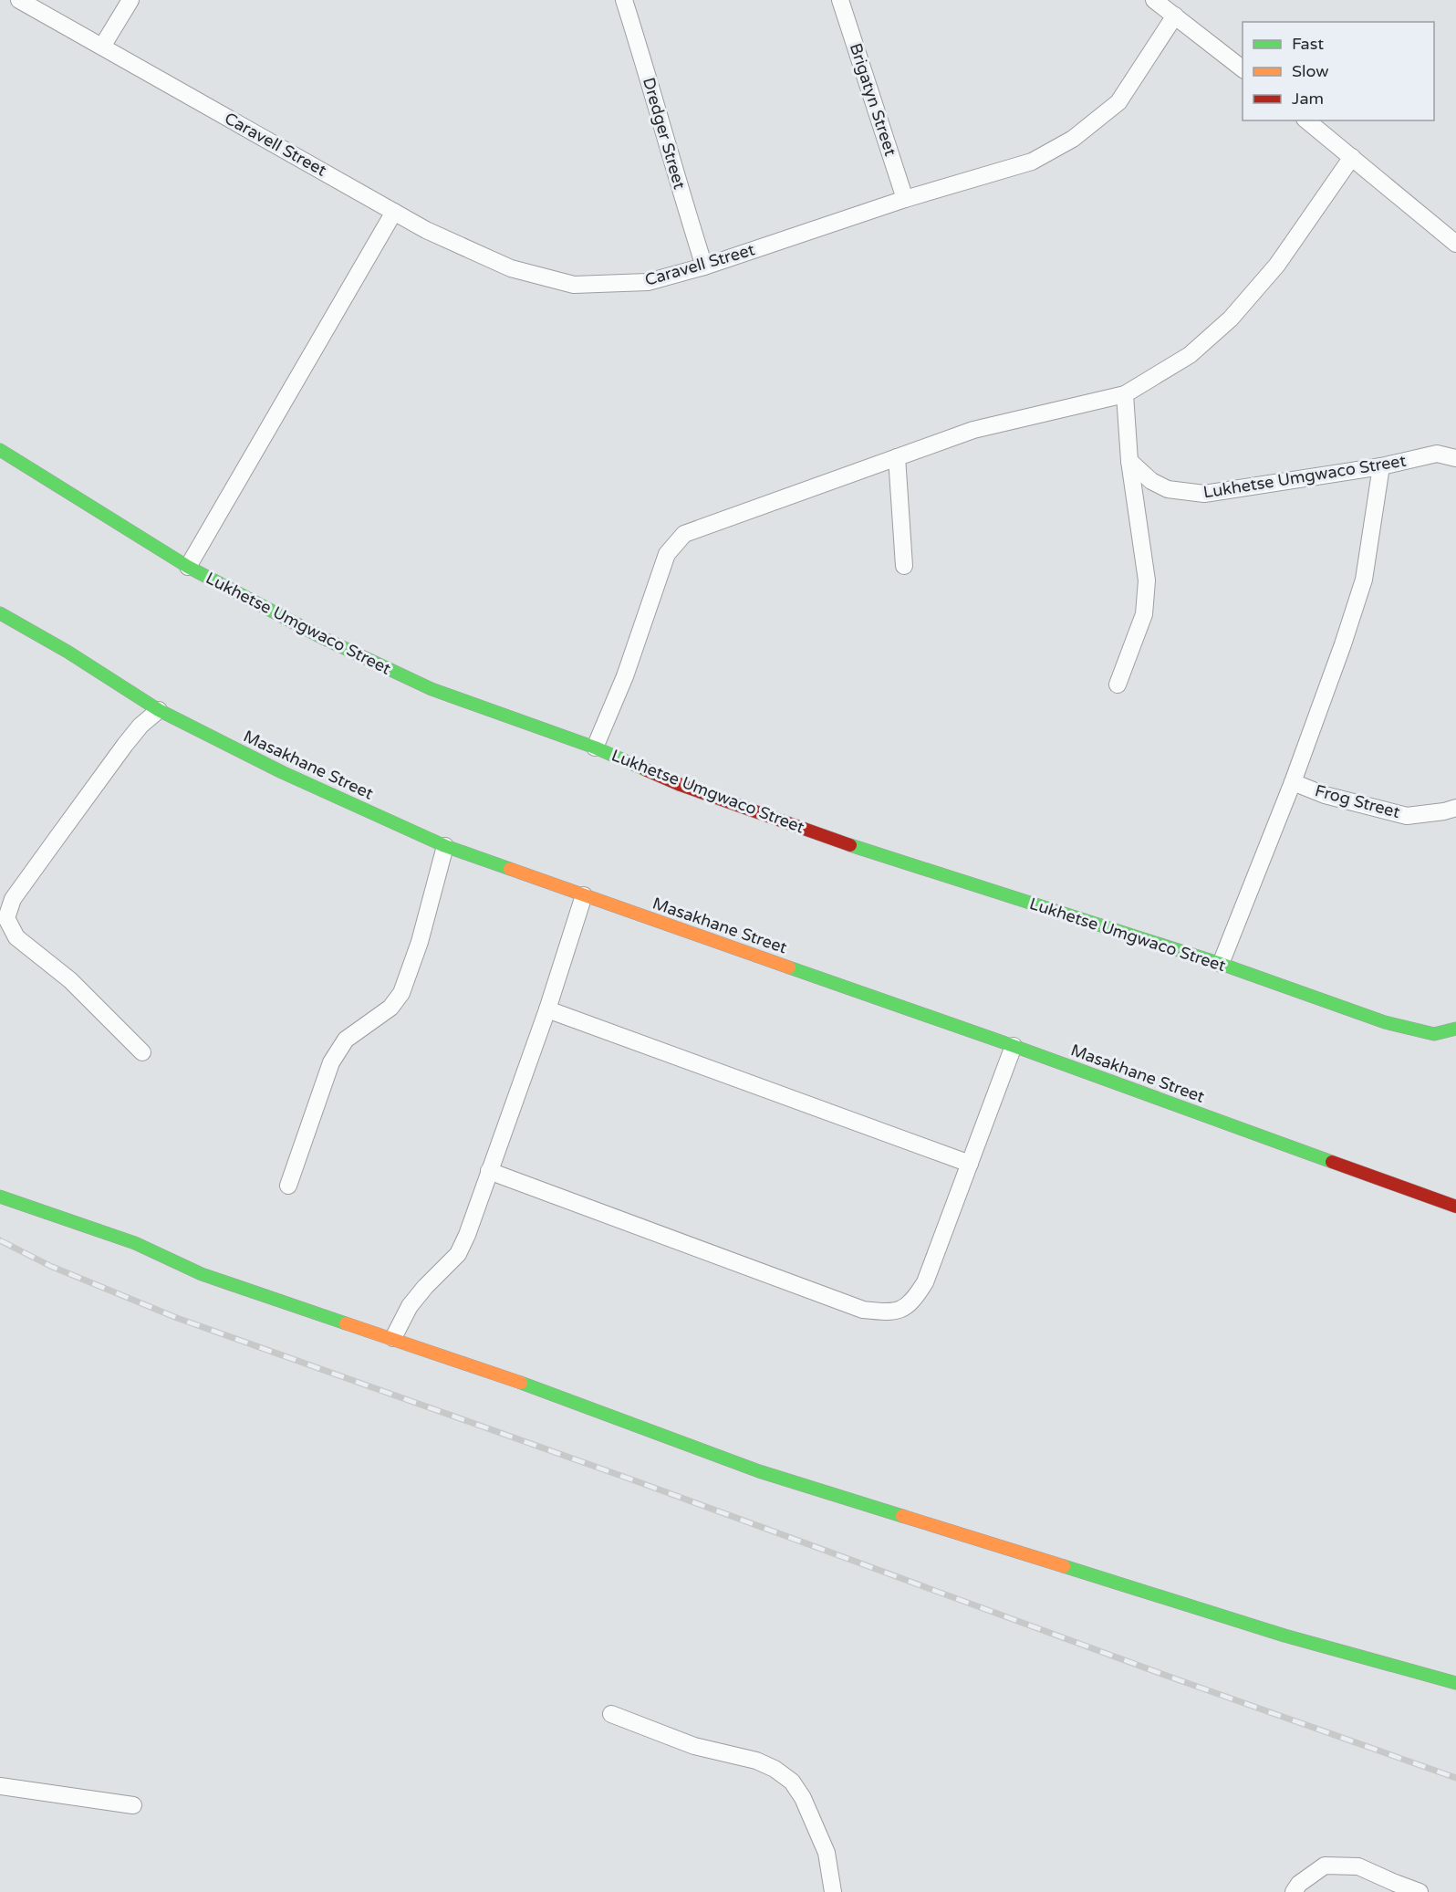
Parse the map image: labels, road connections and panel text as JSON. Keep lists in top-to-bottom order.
{
  "streets": {
    "street": [
      "Brigatyn Street",
      "Dredger Street",
      "Caravell Street",
      "Lukhetse Umgwaco Street",
      "Masakhane Street",
      "Frog Street"
    ]
  },
  "crossings": [
    ["Brigatyn Street", "Caravell Street"],
    ["Dredger Street", "Caravell Street"]
  ],
  "legend": ["Fast", "Slow", "Jam"]
}
